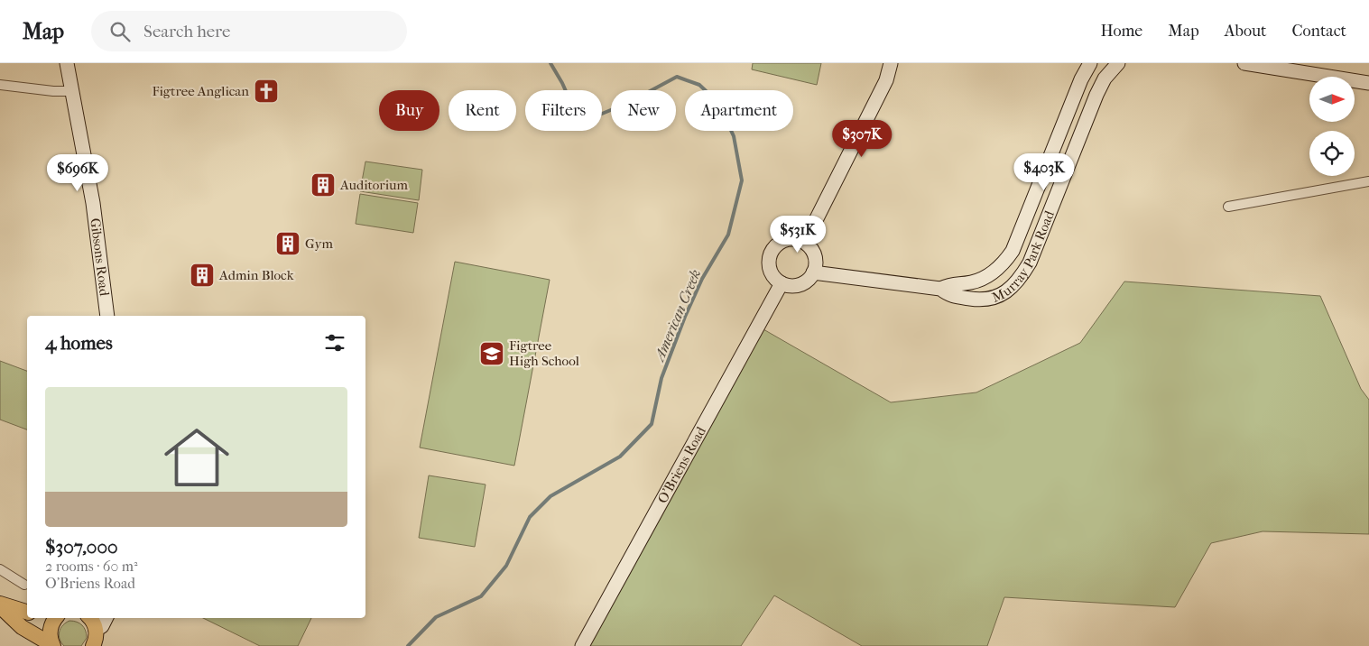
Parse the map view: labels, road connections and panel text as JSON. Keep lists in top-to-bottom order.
{
  "streets": {
    "street": ["Murray Park Road", "Gibsons Road", "O'Briens Road"]
  },
  "crossings": [
    ["Murray Park Road", "O'Briens Road"]
  ],
  "water": ["American Creek"],
  "places": {
    "church": ["Figtree Anglican"],
    "building": ["Auditorium", "Gym", "Admin Block"],
    "school or university": ["Figtree High School"]
  },
  "north": "right",
  "page": {
    "header": "Map",
    "search": "Search here",
    "nav": [
      "Home",
      "Map",
      "About",
      "Contact"
    ],
    "chip": [
      "Buy",
      "Rent",
      "Filters",
      "New",
      "Apartment"
    ],
    "price": [
      "$307K",
      "$403K",
      "$696K",
      "$531K"
    ],
    "heading": "4 homes",
    "list": [
      {
        "name": "$307,000",
        "note": "2 rooms · 60 m² · O'Briens Road"
      }
    ]
  }
}
